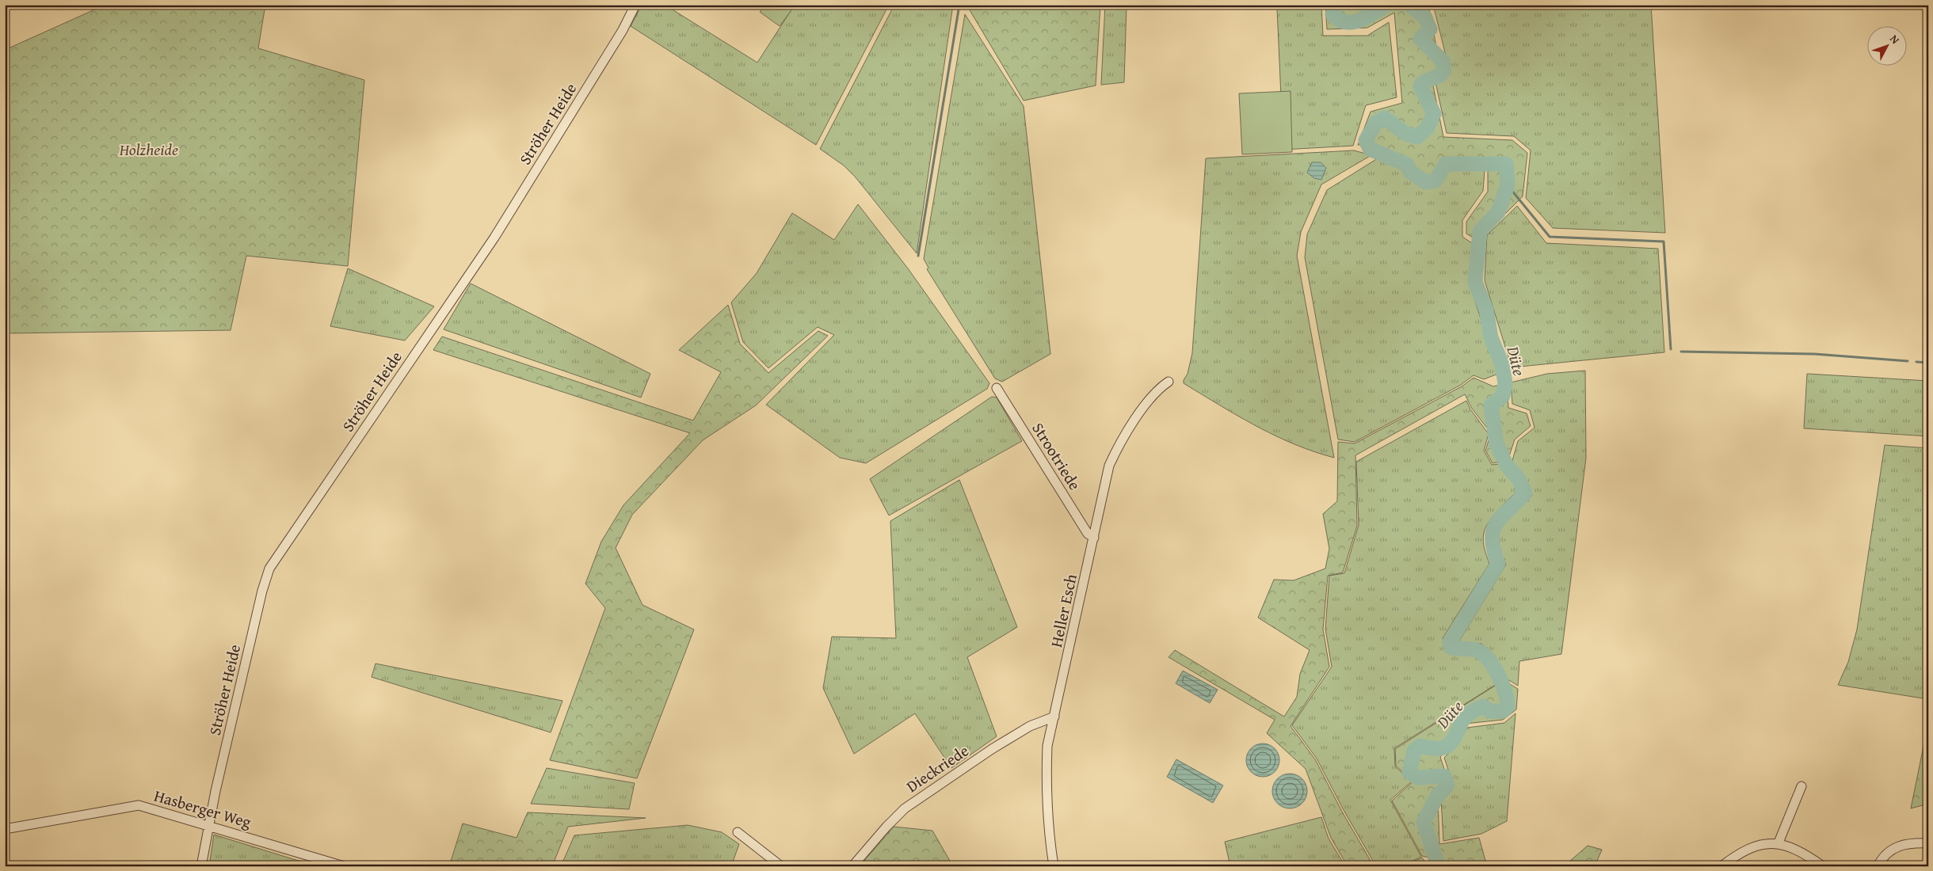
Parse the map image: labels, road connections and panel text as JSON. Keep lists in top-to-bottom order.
{
  "streets": {
    "street": [
      "Ströher Heide",
      "Strootriede",
      "Heller Esch",
      "Dieckriede",
      "Hasberger Weg"
    ]
  },
  "crossings": [
    ["Ströher Heide", "Hasberger Weg"],
    ["Strootriede", "Heller Esch"],
    ["Heller Esch", "Dieckriede"]
  ],
  "water": ["Düte"],
  "parks": ["Holzheide"],
  "north": "top right"
}
